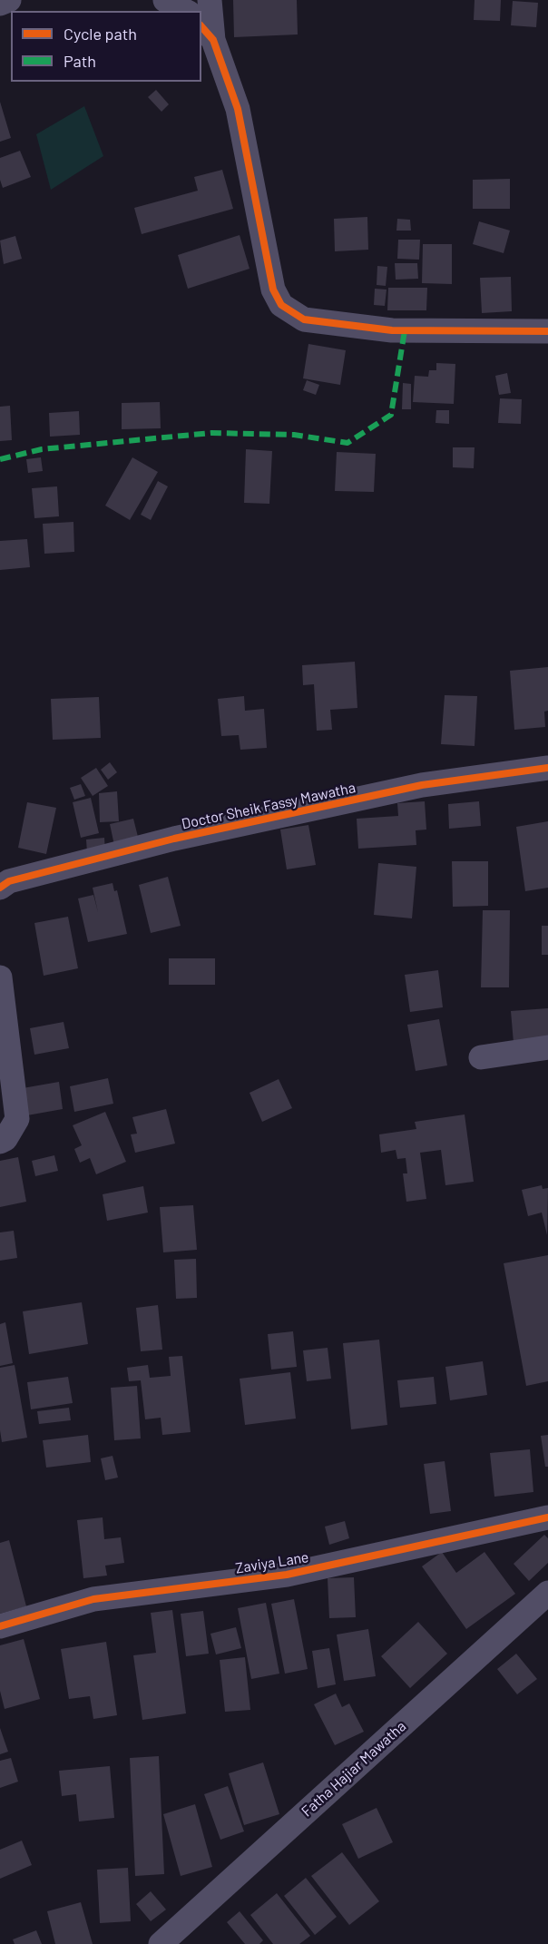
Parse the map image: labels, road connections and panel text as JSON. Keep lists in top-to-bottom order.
{
  "streets": {
    "street": ["Doctor Sheik Fassy Mawatha", "Zaviya Lane", "Fatha Hajiar Mawatha"]
  },
  "legend": ["Cycle path", "Path"]
}
